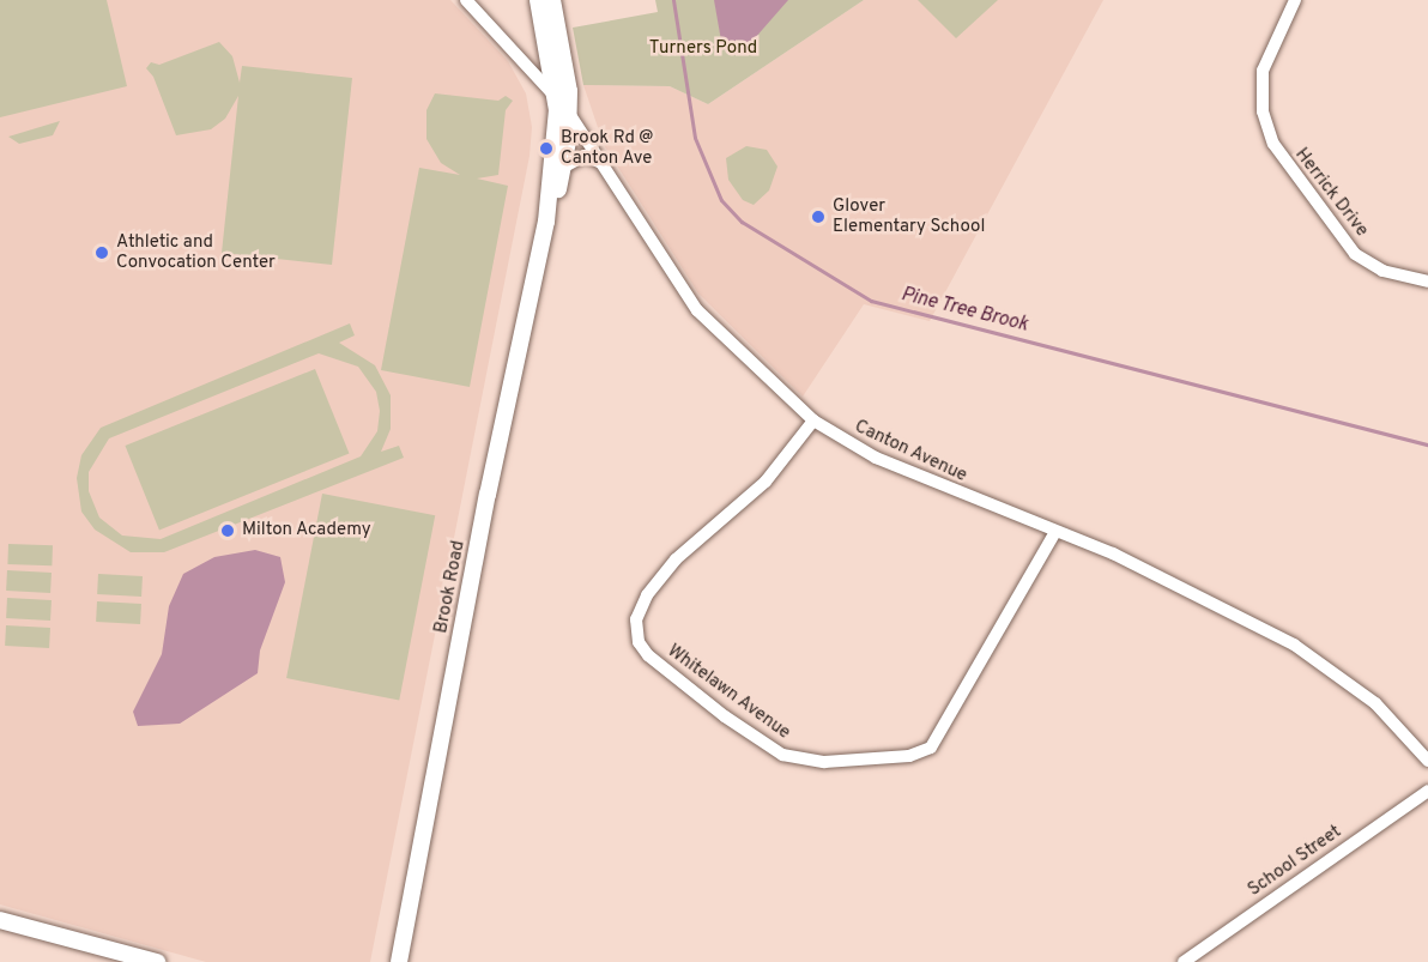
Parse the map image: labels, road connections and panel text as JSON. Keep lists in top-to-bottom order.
{
  "streets": {
    "main road": ["Brook Road"],
    "street": [
      "Herrick Drive",
      "Canton Avenue",
      "Whitelawn Avenue",
      "School Street"
    ]
  },
  "crossings": [
    ["Canton Avenue", "Brook Road"],
    ["Canton Avenue", "Whitelawn Avenue"]
  ],
  "water": ["Pine Tree Brook"],
  "parks": ["Turners Pond"],
  "places": [
    "Brook Rd @ Canton Ave",
    "Glover Elementary School",
    "Athletic and Convocation Center",
    "Milton Academy"
  ]
}
